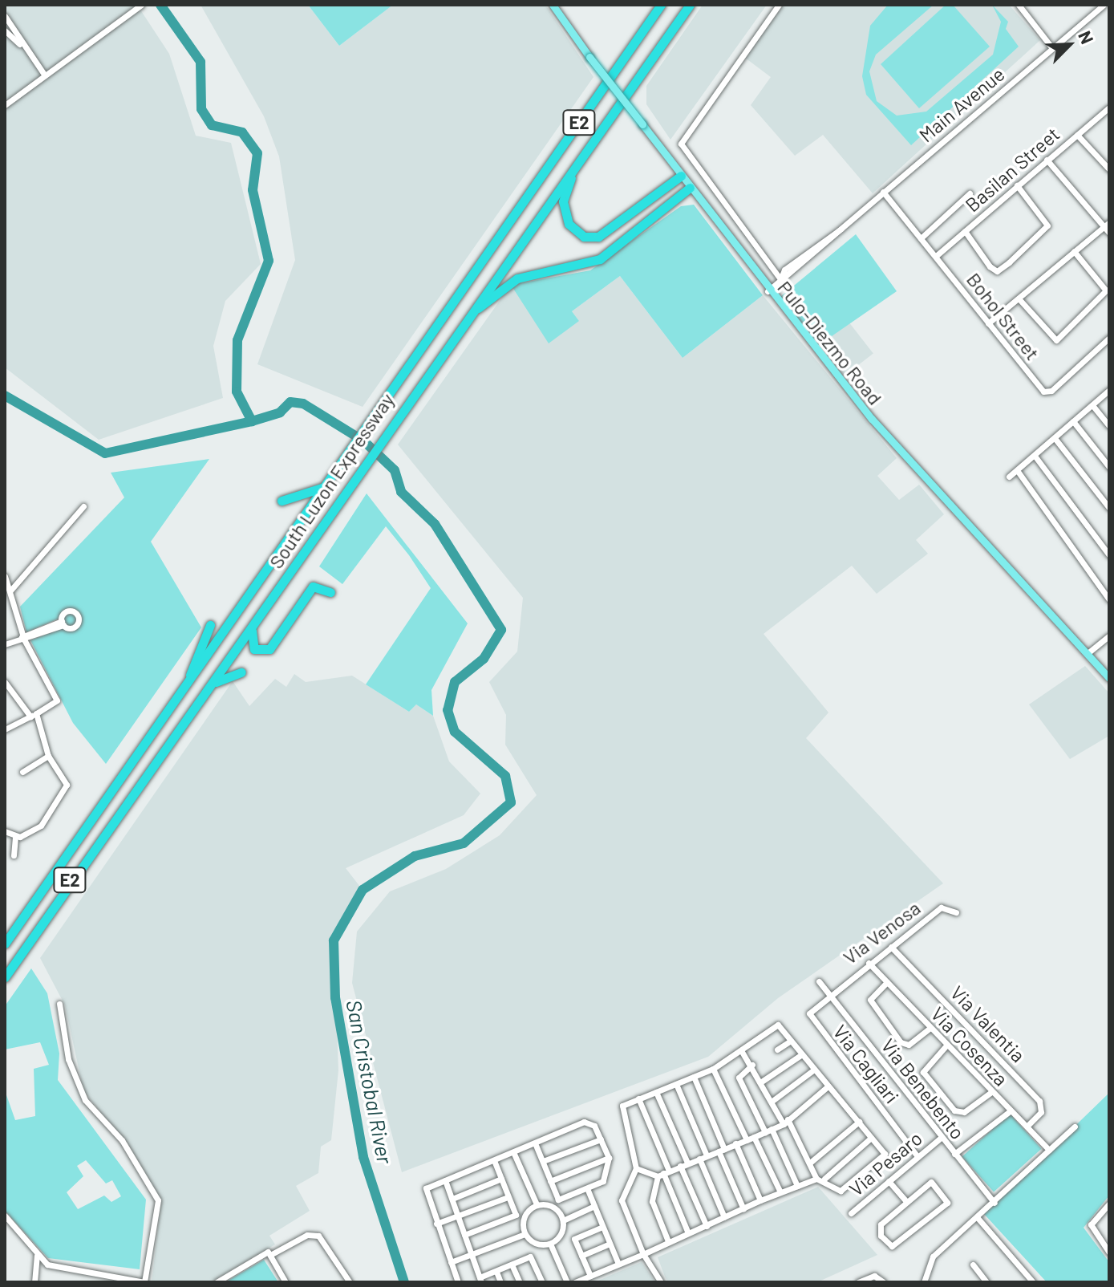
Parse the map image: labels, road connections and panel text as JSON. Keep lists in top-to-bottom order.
{
  "streets": {
    "highway": ["E2", "South Luzon Expressway"],
    "main road": ["Pulo-Diezmo Road"],
    "street": [
      "Main Avenue",
      "Basilan Street",
      "Bohol Street",
      "Via Venosa",
      "Via Valentia",
      "Via Cosenza",
      "Via Cagliari",
      "Via Benebento",
      "Via Pesaro"
    ]
  },
  "crossings": [
    ["Main Avenue", "Bohol Street"],
    ["Main Avenue", "Pulo-Diezmo Road"],
    ["Basilan Street", "Bohol Street"],
    ["Via Venosa", "Via Valentia"],
    ["Via Venosa", "Via Cosenza"],
    ["Via Venosa", "Via Cagliari"],
    ["Via Venosa", "Via Benebento"],
    ["Via Valentia", "Via Cosenza"],
    ["Via Cagliari", "Via Benebento"],
    ["Via Cagliari", "Via Pesaro"],
    ["Via Benebento", "Via Pesaro"]
  ],
  "water": ["San Cristobal River"],
  "north": "top right"
}
